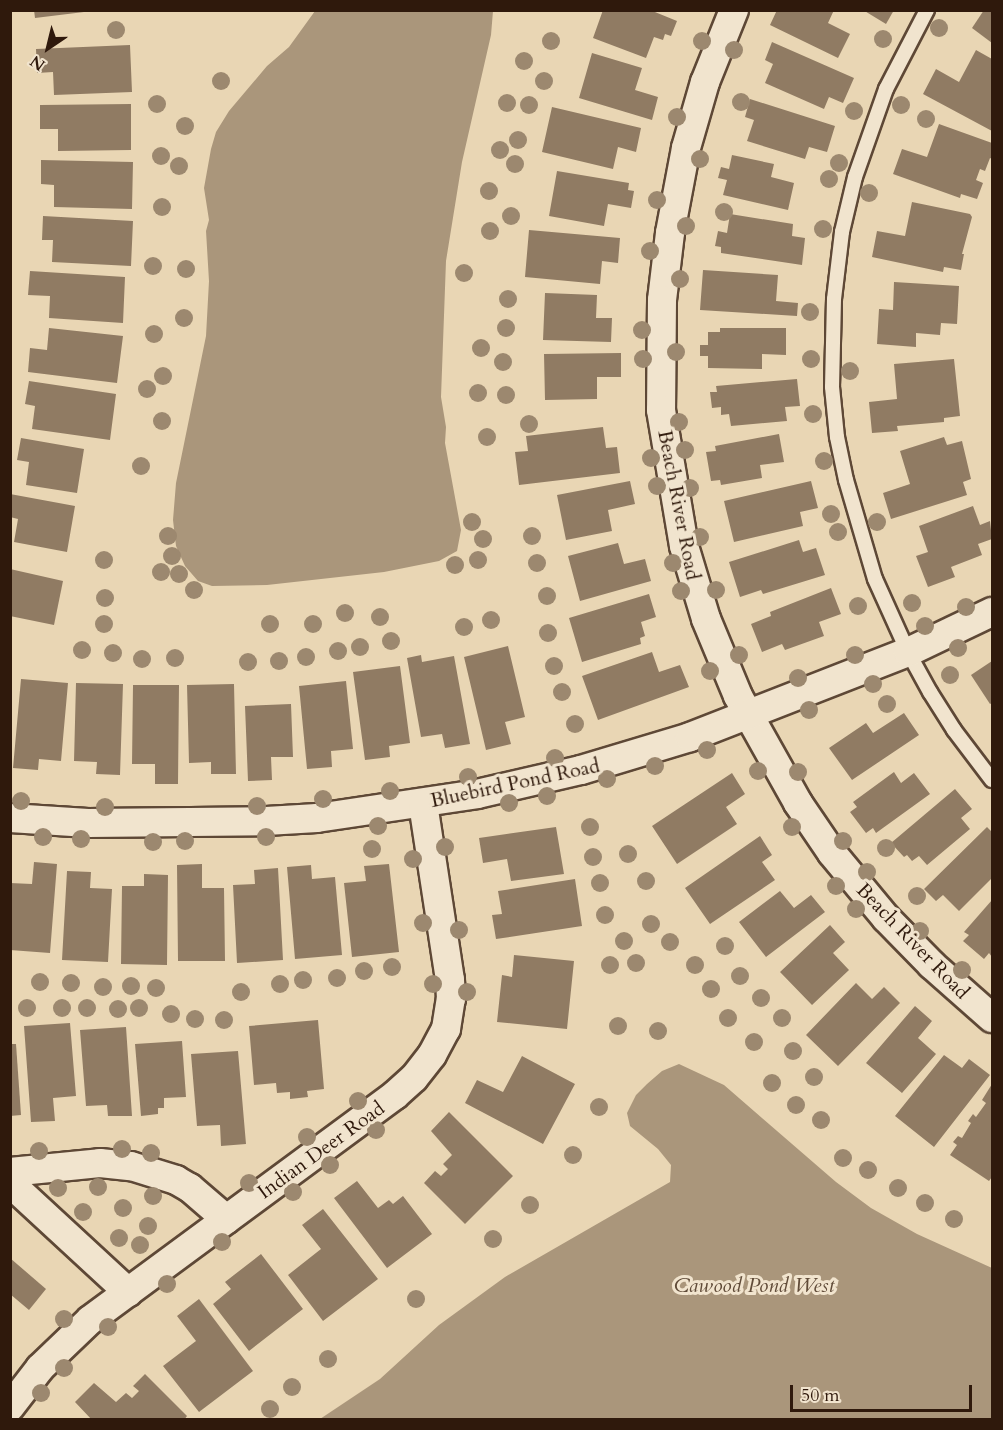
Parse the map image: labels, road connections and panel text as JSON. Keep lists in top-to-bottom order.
{
  "streets": {
    "street": ["Beach River Road", "Bluebird Pond Road", "Indian Deer Road"]
  },
  "crossings": [
    ["Beach River Road", "Bluebird Pond Road"],
    ["Bluebird Pond Road", "Indian Deer Road"]
  ],
  "water": ["Cawood Pond West"],
  "scale_bar": "50 m",
  "north": "bottom left"
}
